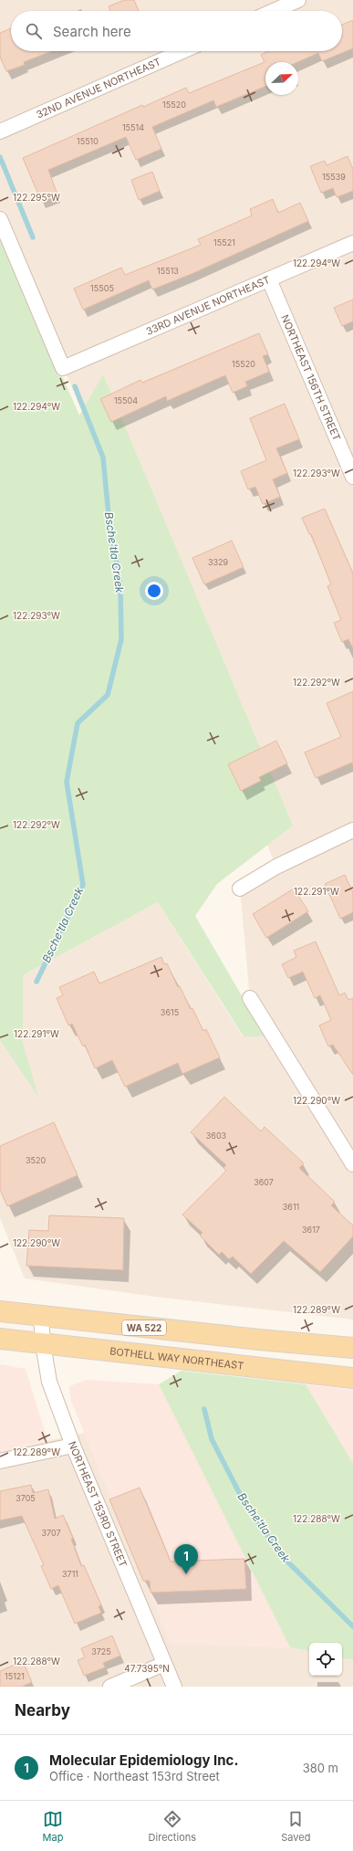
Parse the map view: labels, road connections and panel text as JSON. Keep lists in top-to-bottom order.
{
  "streets": {
    "main road": ["WA 522", "BOTHELL WAY NORTHEAST"],
    "street": [
      "32ND AVENUE NORTHEAST",
      "33RD AVENUE NORTHEAST",
      "NORTHEAST 156TH STREET",
      "NORTHEAST 153RD STREET"
    ]
  },
  "crossings": [
    ["33RD AVENUE NORTHEAST", "NORTHEAST 156TH STREET"],
    ["WA 522", "NORTHEAST 153RD STREET"],
    ["BOTHELL WAY NORTHEAST", "NORTHEAST 153RD STREET"]
  ],
  "water": ["Bsche'tla Creek"],
  "house_numbers": [
    "15520",
    "15514",
    "15510",
    "15539",
    "15521",
    "15513",
    "15505",
    "15520",
    "15504",
    "3329",
    "3615",
    "3603",
    "3520",
    "3607",
    "3611",
    "3617",
    "3705",
    "3707",
    "3711",
    "3725",
    "15121"
  ],
  "north": "top right",
  "page": {
    "search": "Search here",
    "pins": "1",
    "heading": "Nearby",
    "list": [
      {
        "mark": "1",
        "name": "Molecular Epidemiology Inc.",
        "note": "Office · Northeast 153rd Street",
        "value": "380 m"
      }
    ],
    "nav": ["Map", "Directions", "Saved"]
  },
  "coordinates": [
    "122.295°W",
    "122.294°W",
    "122.293°W",
    "122.292°W",
    "122.291°W",
    "122.290°W",
    "122.289°W",
    "122.288°W",
    "47.7395°N"
  ]
}
